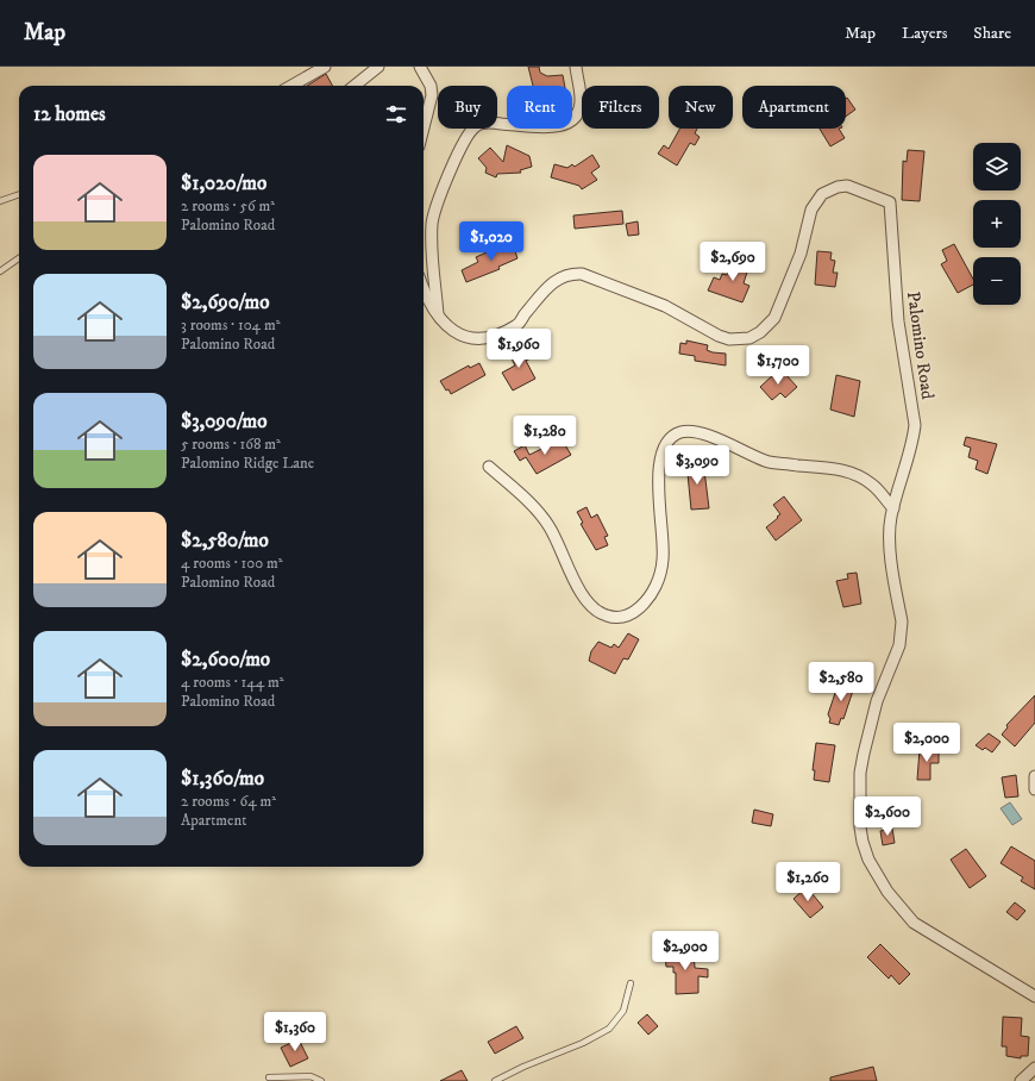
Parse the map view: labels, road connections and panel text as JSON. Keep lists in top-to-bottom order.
{
  "streets": {
    "street": ["Palomino Road"]
  },
  "page": {
    "header": "Map",
    "nav": ["Map", "Layers", "Share"],
    "chip": [
      "Buy",
      "Rent",
      "Filters",
      "New",
      "Apartment"
    ],
    "heading": "12 homes",
    "map_buttons": ["+", "−"],
    "list": [
      {
        "name": "$1,020/mo",
        "note": "2 rooms · 56 m² · Palomino Road"
      },
      {
        "name": "$2,690/mo",
        "note": "3 rooms · 104 m² · Palomino Road"
      },
      {
        "name": "$3,090/mo",
        "note": "5 rooms · 168 m² · Palomino Ridge Lane"
      },
      {
        "name": "$2,580/mo",
        "note": "4 rooms · 100 m² · Palomino Road"
      },
      {
        "name": "$2,600/mo",
        "note": "4 rooms · 144 m² · Palomino Road"
      },
      {
        "name": "$1,360/mo",
        "note": "2 rooms · 64 m² · Apartment"
      }
    ],
    "price": [
      "$1,020",
      "$2,690",
      "$1,960",
      "$1,700",
      "$1,280",
      "$3,090",
      "$2,580",
      "$2,000",
      "$2,600",
      "$1,260",
      "$2,900",
      "$1,360"
    ]
  }
}
